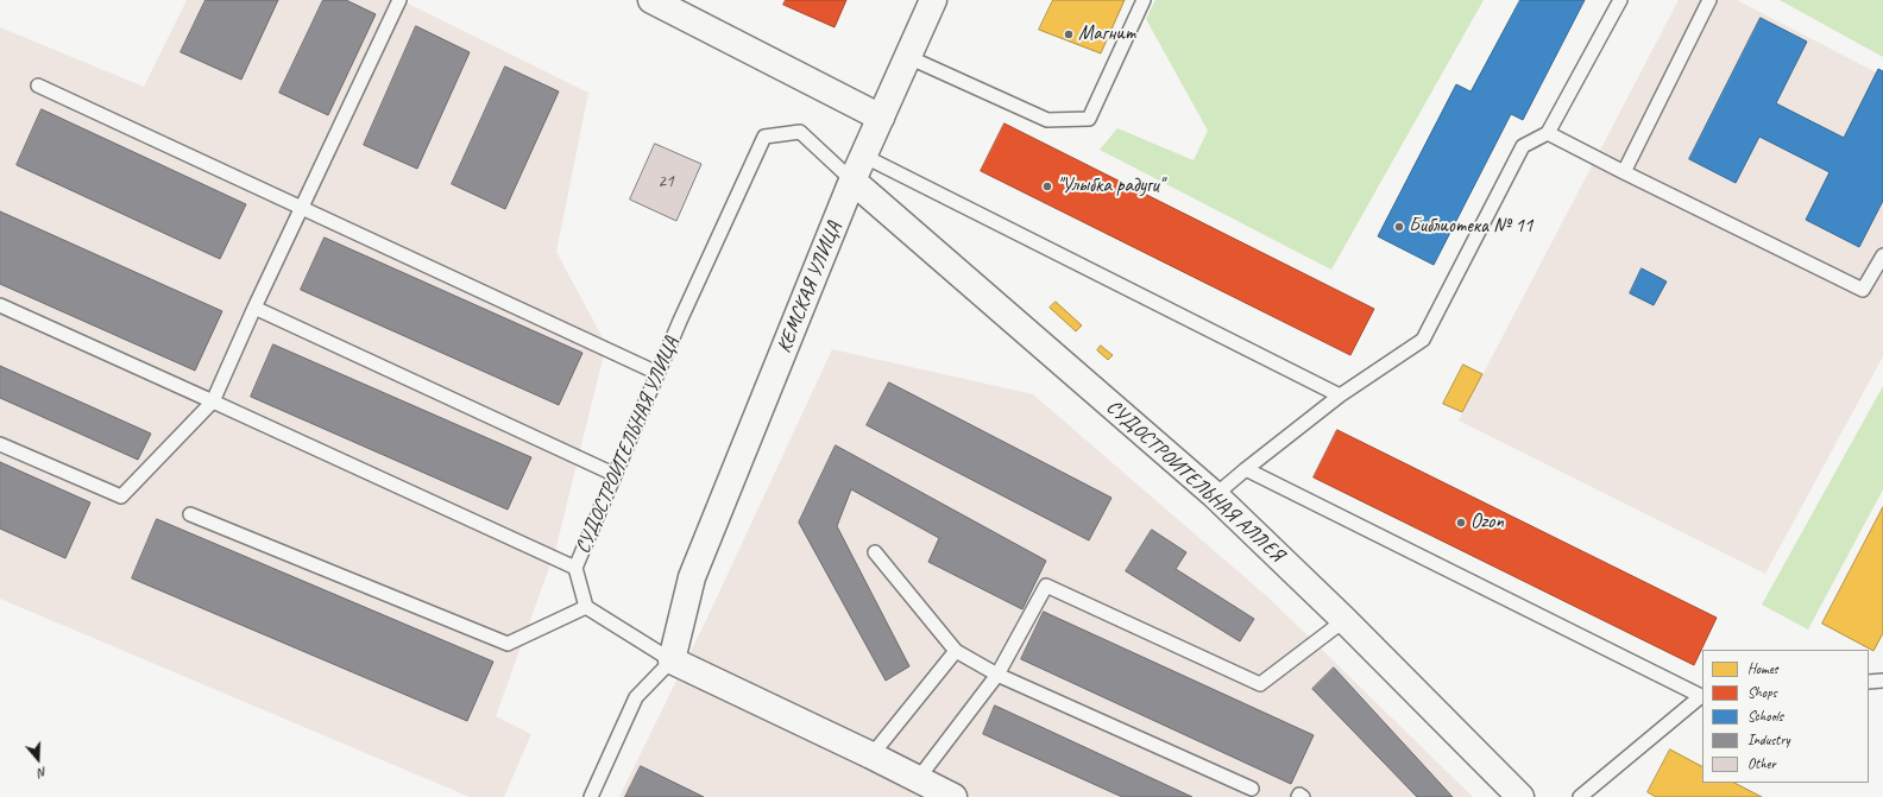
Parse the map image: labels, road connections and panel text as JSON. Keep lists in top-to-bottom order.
{
  "streets": {
    "street": ["КЕМСКАЯ УЛИЦА", "СУДОСТРОИТЕЛЬНАЯ АЛЛЕЯ"],
    "lane": ["СУДОСТРОИТЕЛЬНАЯ УЛИЦА"]
  },
  "crossings": [
    ["КЕМСКАЯ УЛИЦА", "СУДОСТРОИТЕЛЬНАЯ УЛИЦА"],
    ["КЕМСКАЯ УЛИЦА", "СУДОСТРОИТЕЛЬНАЯ АЛЛЕЯ"],
    ["СУДОСТРОИТЕЛЬНАЯ УЛИЦА", "СУДОСТРОИТЕЛЬНАЯ АЛЛЕЯ"]
  ],
  "places": [
    "Магнит",
    "\"Улыбка радуги\"",
    "Библиотека № 11",
    "Ozon"
  ],
  "house_numbers": ["21"],
  "legend": [
    "Homes",
    "Shops",
    "Schools",
    "Industry",
    "Other"
  ],
  "north": "bottom"
}
